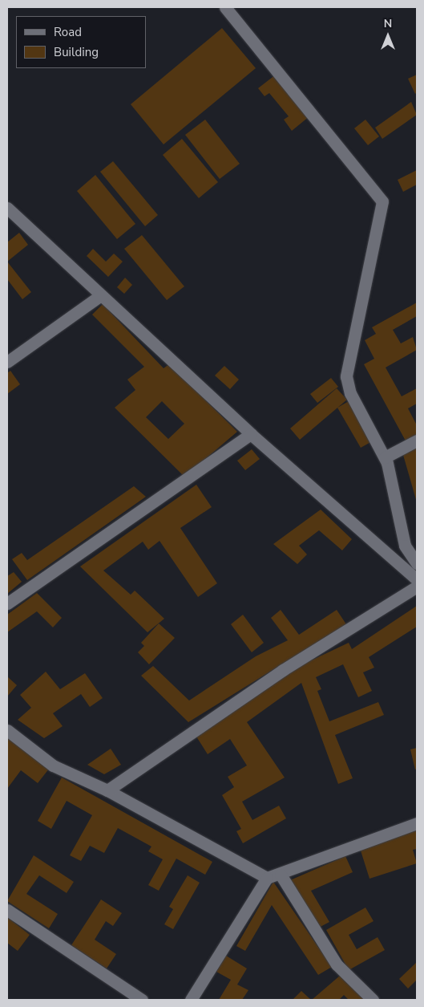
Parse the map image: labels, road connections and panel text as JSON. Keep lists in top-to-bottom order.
{
  "legend": ["Road", "Building"],
  "north": "top"
}
